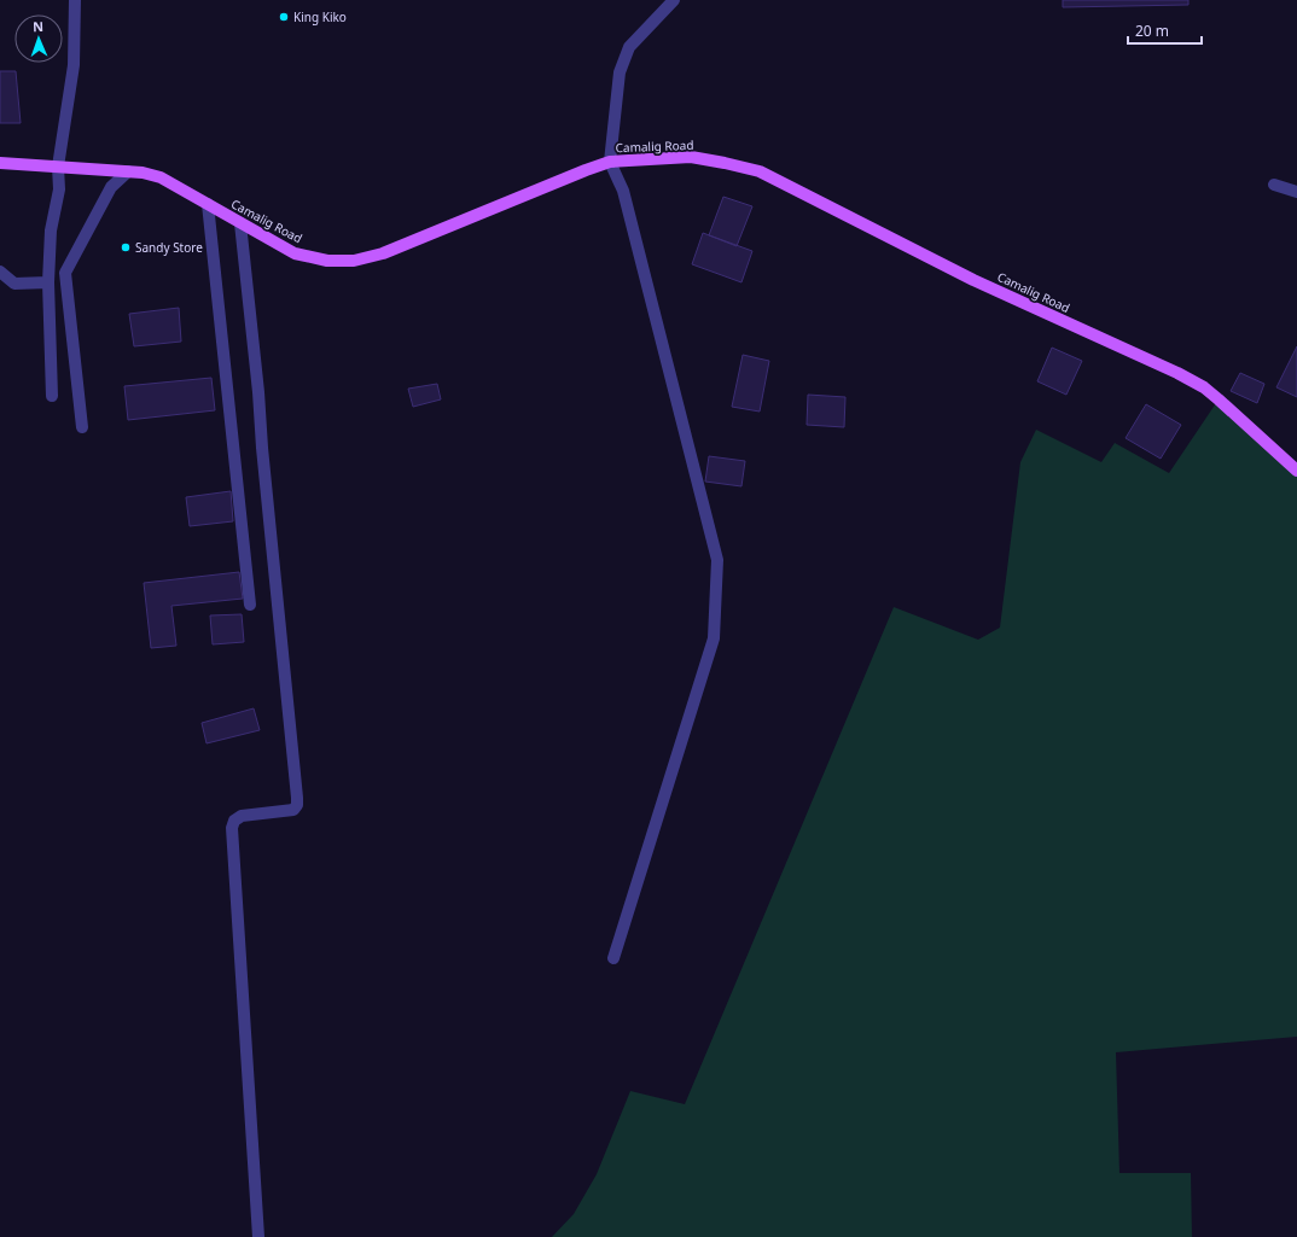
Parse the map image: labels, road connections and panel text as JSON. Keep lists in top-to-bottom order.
{
  "streets": {
    "main road": ["Camalig Road"]
  },
  "places": ["King Kiko", "Sandy Store"],
  "scale_bar": "20 m",
  "north": "top"
}
